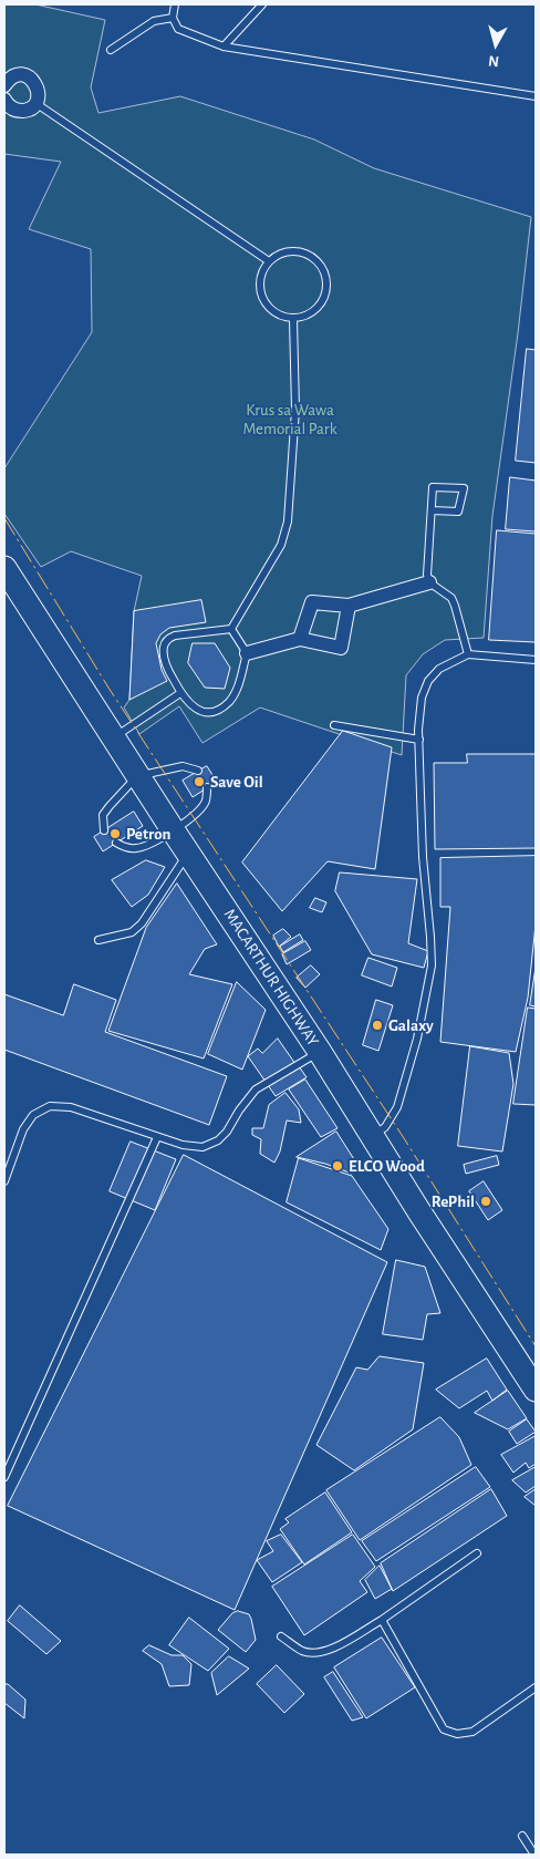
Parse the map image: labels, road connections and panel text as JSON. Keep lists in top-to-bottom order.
{
  "streets": {
    "highway": ["MACARTHUR HIGHWAY"]
  },
  "parks": ["Krus sa Wawa Memorial Park"],
  "places": [
    "Save Oil",
    "Petron",
    "Galaxy",
    "ELCO Wood",
    "RePhil"
  ],
  "north": "bottom"
}
